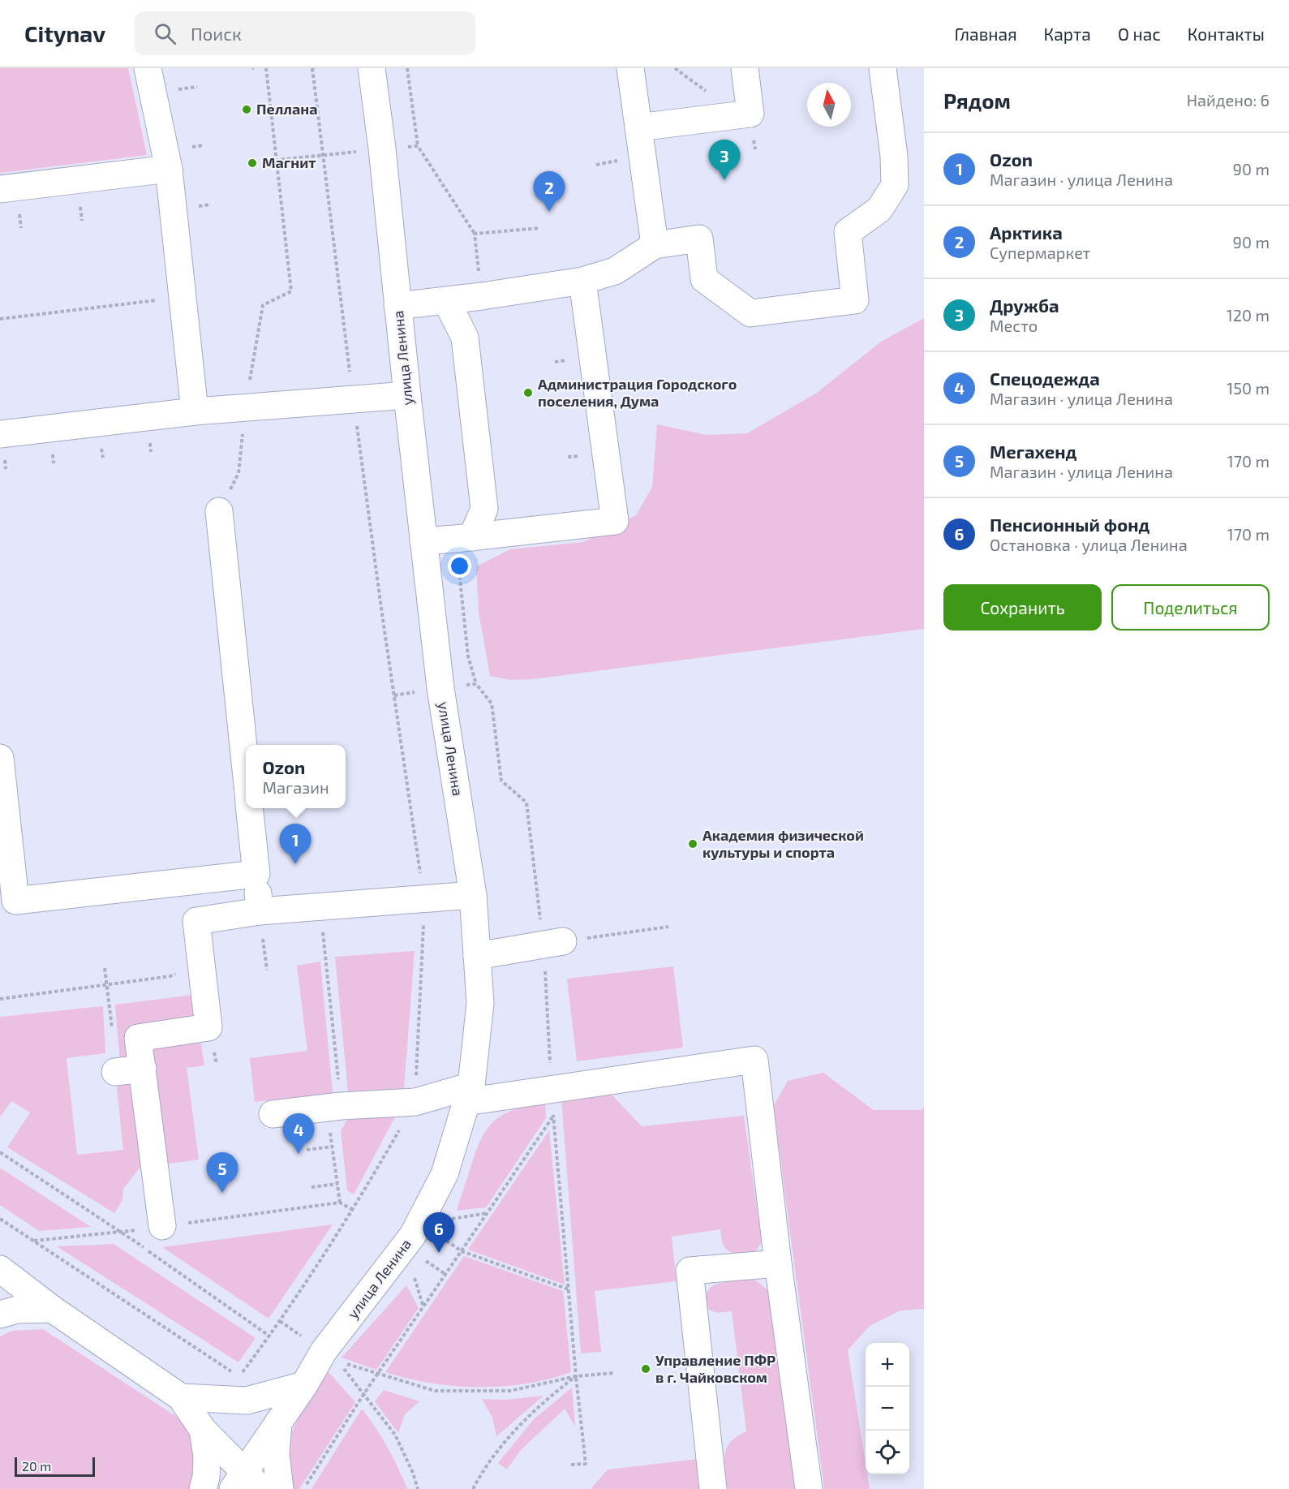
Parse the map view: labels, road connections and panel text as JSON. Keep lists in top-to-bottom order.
{
  "streets": {
    "street": ["улица Ленина"]
  },
  "places": [
    "Пеллана",
    "Магнит",
    "Администрация Городского поселения, Дума",
    "Академия физической культуры и спорта",
    "Управление ПФР в г. Чайковском"
  ],
  "scale_bar": "20 m",
  "north": "top",
  "page": {
    "header": "Citynav",
    "search": "Поиск",
    "nav": [
      "Главная",
      "Карта",
      "О нас",
      "Контакты"
    ],
    "heading": ["Рядом", "Найдено: 6"],
    "list": [
      {
        "mark": "1",
        "name": "Ozon",
        "note": "Магазин · улица Ленина",
        "value": "90 m"
      },
      {
        "mark": "2",
        "name": "Арктика",
        "note": "Супермаркет",
        "value": "90 m"
      },
      {
        "mark": "3",
        "name": "Дружба",
        "note": "Место",
        "value": "120 m"
      },
      {
        "mark": "4",
        "name": "Спецодежда",
        "note": "Магазин · улица Ленина",
        "value": "150 m"
      },
      {
        "mark": "5",
        "name": "Мегахенд",
        "note": "Магазин · улица Ленина",
        "value": "170 m"
      },
      {
        "mark": "6",
        "name": "Пенсионный фонд",
        "note": "Остановка · улица Ленина",
        "value": "170 m"
      }
    ],
    "pins": [
      "3",
      "2",
      "1",
      "4",
      "5",
      "6"
    ],
    "buttons": ["Сохранить", "Поделиться"],
    "popup": ["Ozon", "Магазин"],
    "map_buttons": ["+", "−"],
    "scale": "20 m"
  }
}
